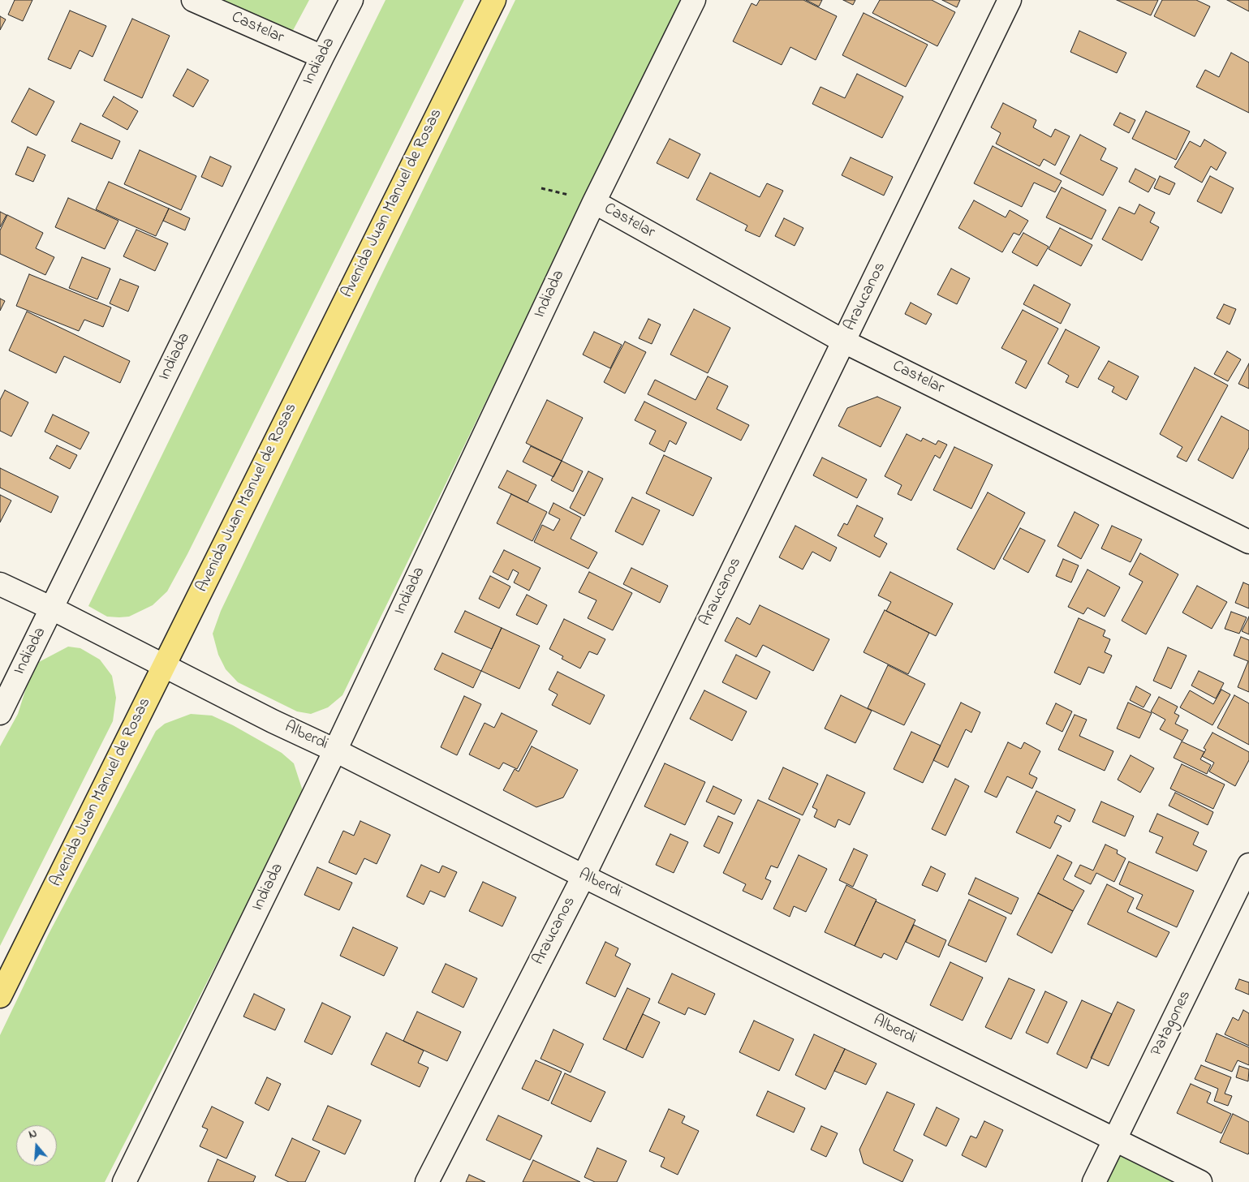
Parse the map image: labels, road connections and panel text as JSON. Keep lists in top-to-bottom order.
{
  "streets": {
    "main road": ["Avenida Juan Manuel de Rosas"],
    "street": [
      "Castelar",
      "Indiada",
      "Araucanos",
      "Alberdi",
      "Patagones"
    ]
  },
  "crossings": [
    ["Castelar", "Indiada"],
    ["Castelar", "Araucanos"],
    ["Indiada", "Alberdi"],
    ["Avenida Juan Manuel de Rosas", "Alberdi"],
    ["Araucanos", "Alberdi"],
    ["Alberdi", "Patagones"]
  ],
  "north": "top"
}
